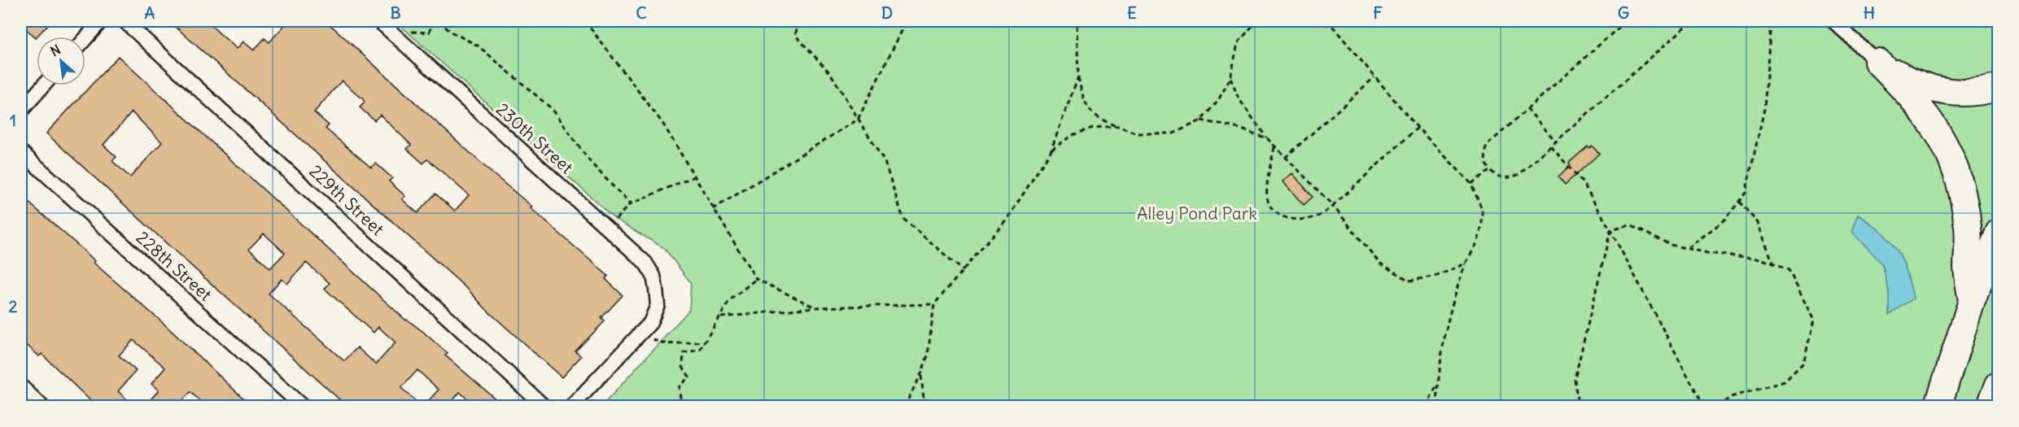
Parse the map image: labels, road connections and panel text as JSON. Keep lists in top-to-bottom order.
{
  "streets": {
    "street": ["230th Street", "229th Street", "228th Street"]
  },
  "parks": ["Alley Pond Park"],
  "north": "top left",
  "grid": {
    "columns": [
      "A",
      "B",
      "C",
      "D",
      "E",
      "F",
      "G",
      "H"
    ],
    "rows": ["1", "2"]
  }
}
